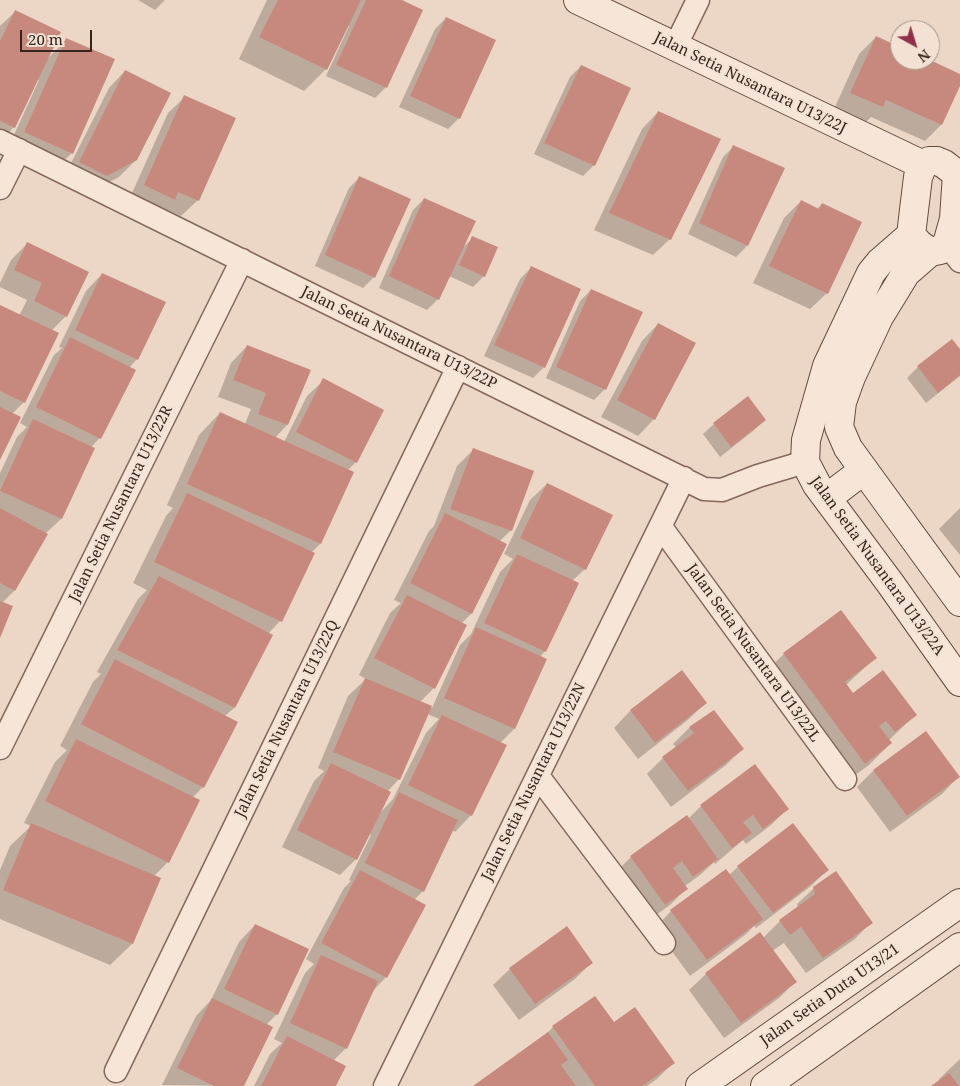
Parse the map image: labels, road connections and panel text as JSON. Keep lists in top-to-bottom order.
{
  "streets": {
    "street": [
      "Jalan Setia Nusantara U13/22J",
      "Jalan Setia Nusantara U13/22P",
      "Jalan Setia Nusantara U13/22R",
      "Jalan Setia Nusantara U13/22A",
      "Jalan Setia Nusantara U13/22L",
      "Jalan Setia Nusantara U13/22Q",
      "Jalan Setia Nusantara U13/22N",
      "Jalan Setia Duta U13/21"
    ]
  },
  "crossings": [
    ["Jalan Setia Nusantara U13/22P", "Jalan Setia Nusantara U13/22R"],
    ["Jalan Setia Nusantara U13/22P", "Jalan Setia Nusantara U13/22A"],
    ["Jalan Setia Nusantara U13/22P", "Jalan Setia Nusantara U13/22Q"],
    ["Jalan Setia Nusantara U13/22P", "Jalan Setia Nusantara U13/22N"],
    ["Jalan Setia Nusantara U13/22L", "Jalan Setia Nusantara U13/22N"]
  ],
  "scale_bar": "20 m",
  "north": "bottom right"
}
